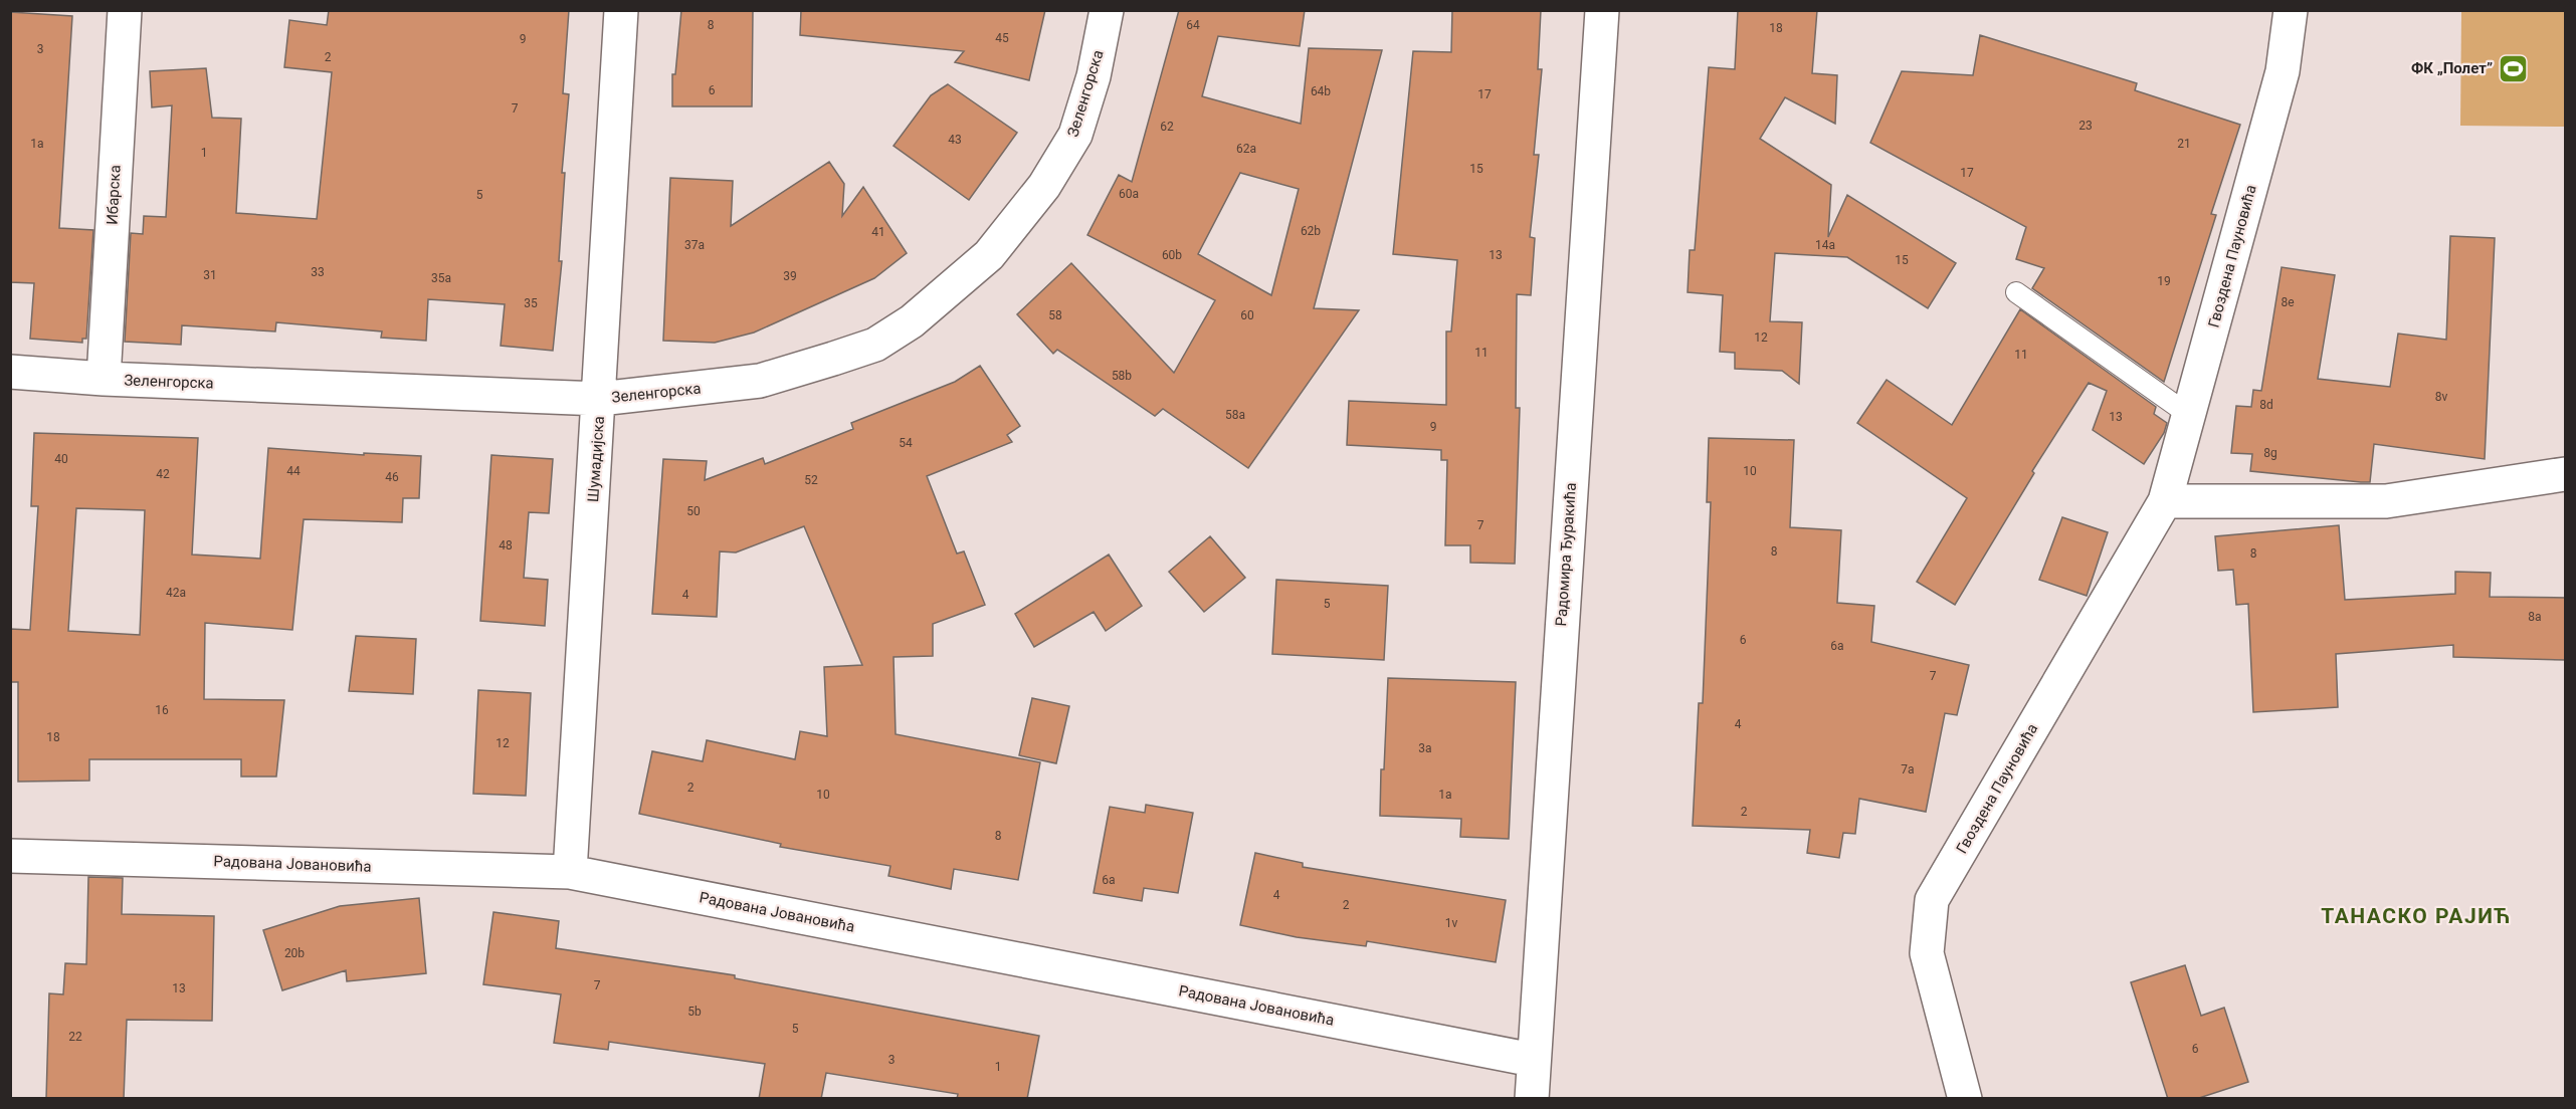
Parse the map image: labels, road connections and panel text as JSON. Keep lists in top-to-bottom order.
{
  "streets": {
    "street": [
      "Зеленгорска",
      "Ибарска",
      "Гвоздена Пауновића",
      "Шумадијска",
      "Радомира Ђуракића",
      "Радована Јовановића"
    ]
  },
  "crossings": [
    ["Зеленгорска", "Ибарска"],
    ["Зеленгорска", "Шумадијска"],
    ["Шумадијска", "Радована Јовановића"],
    ["Радомира Ђуракића", "Радована Јовановића"]
  ],
  "districts": ["ТАНАСКО РАЈИЋ"],
  "places": {
    "sports": ["ФК „Полет”"]
  },
  "house_numbers": [
    "8",
    "64",
    "18",
    "45",
    "9",
    "3",
    "2",
    "6",
    "64b",
    "17",
    "7",
    "23",
    "62",
    "43",
    "1a",
    "21",
    "62a",
    "1",
    "15",
    "17",
    "60a",
    "5",
    "62b",
    "41",
    "37a",
    "14a",
    "60b",
    "13",
    "15",
    "33",
    "31",
    "39",
    "35a",
    "19",
    "8e",
    "35",
    "58",
    "60",
    "12",
    "11",
    "11",
    "58b",
    "8v",
    "8d",
    "58a",
    "13",
    "9",
    "54",
    "8g",
    "40",
    "44",
    "10",
    "42",
    "46",
    "52",
    "50",
    "7",
    "48",
    "8",
    "8",
    "42a",
    "4",
    "5",
    "8a",
    "6",
    "6a",
    "7",
    "16",
    "4",
    "18",
    "12",
    "3a",
    "7a",
    "2",
    "10",
    "1a",
    "2",
    "8",
    "6a",
    "4",
    "2",
    "1v",
    "20b",
    "7",
    "13",
    "5b",
    "5",
    "22",
    "6",
    "3",
    "1"
  ]
}
